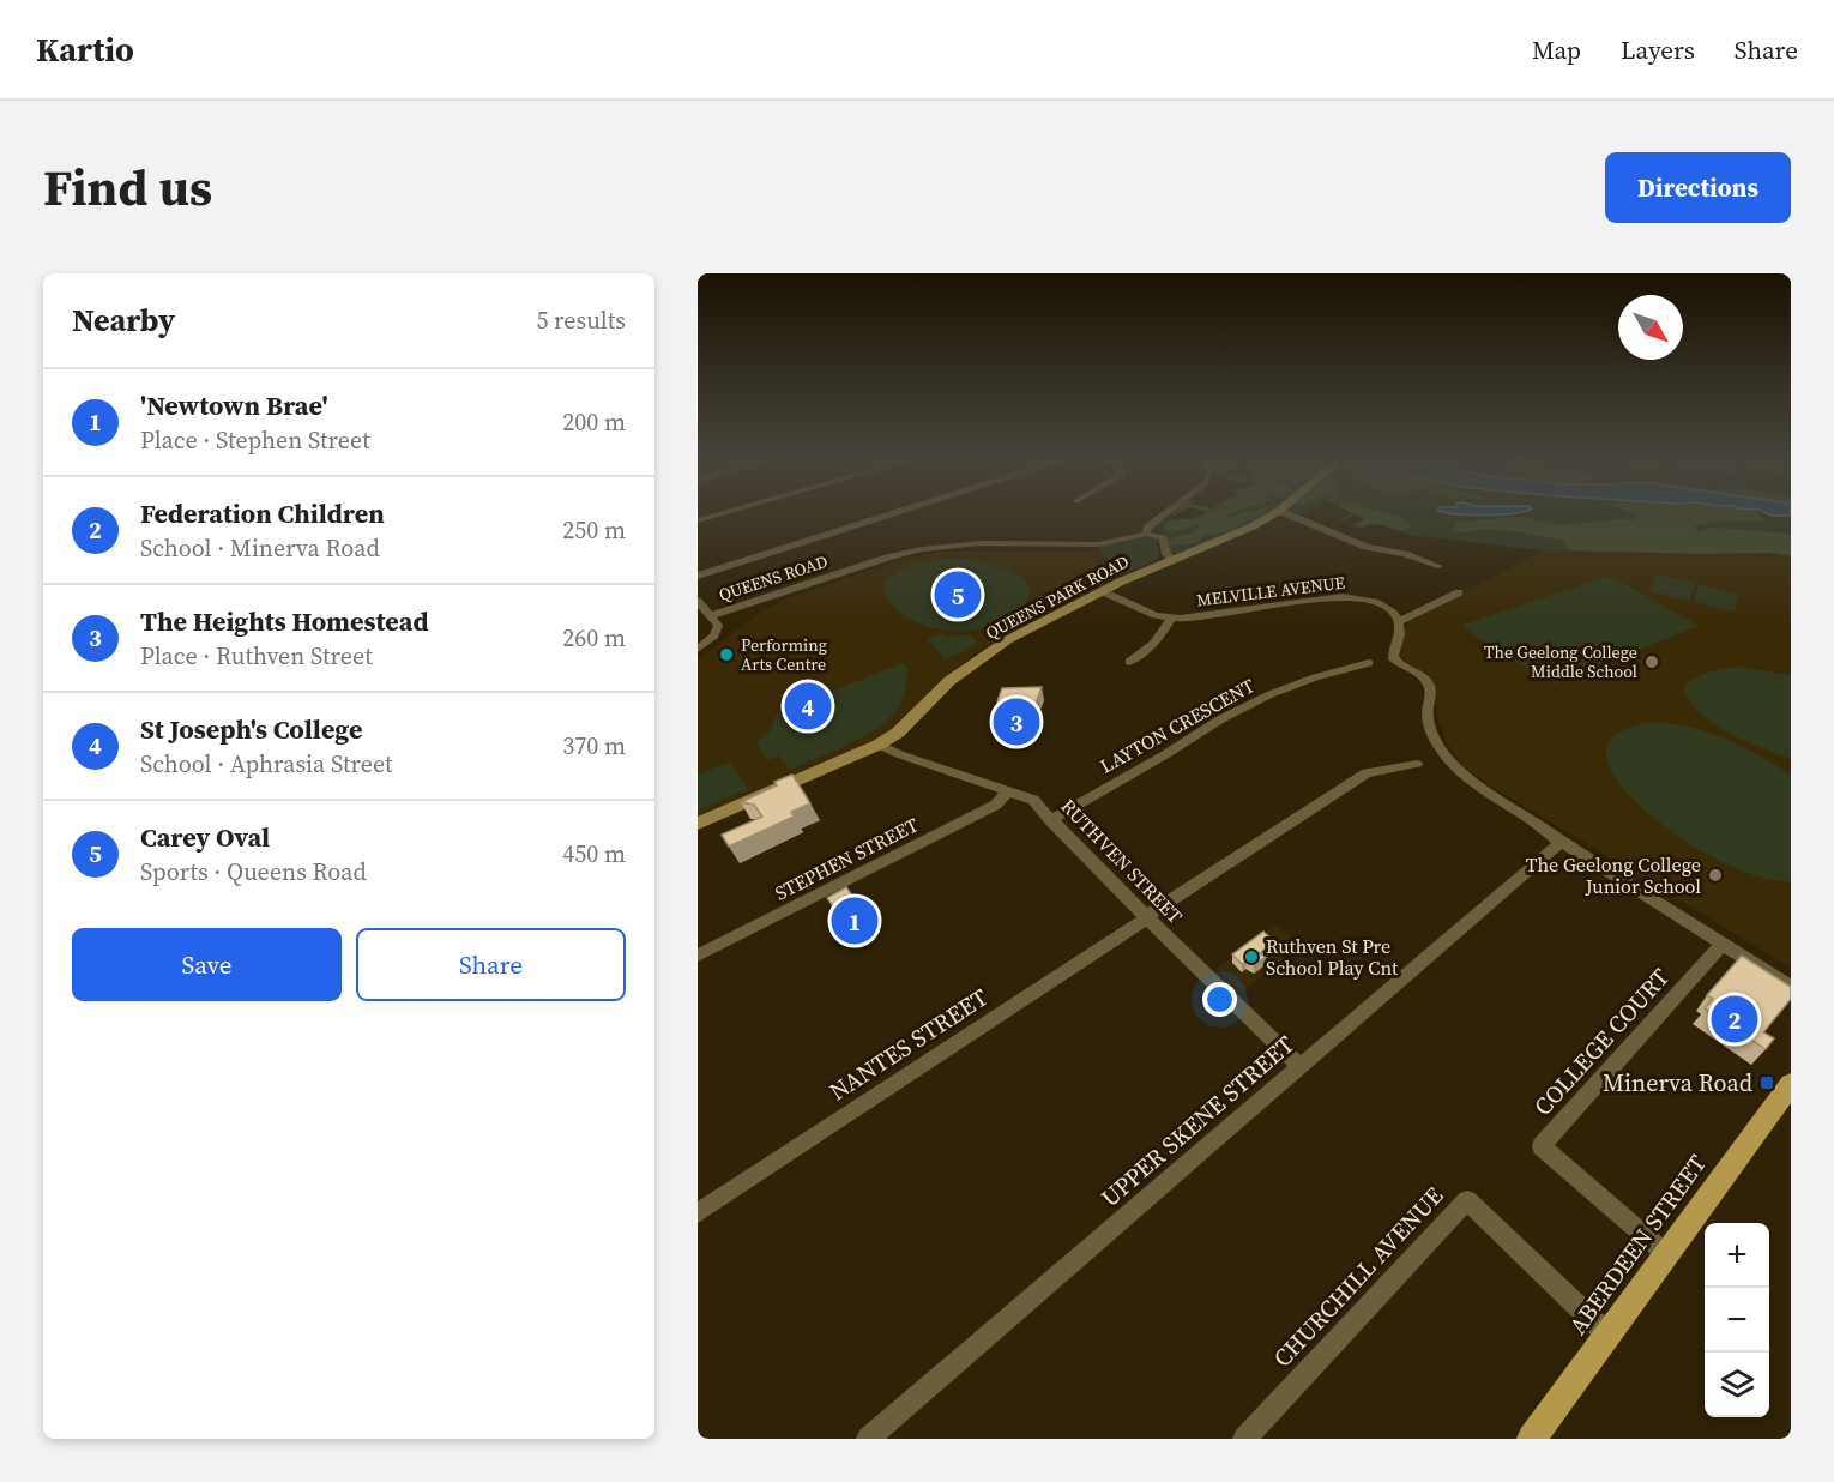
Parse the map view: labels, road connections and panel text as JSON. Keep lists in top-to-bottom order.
{
  "streets": {
    "main road": ["QUEENS PARK ROAD", "ABERDEEN STREET"],
    "street": [
      "QUEENS ROAD",
      "MELVILLE AVENUE",
      "LAYTON CRESCENT",
      "STEPHEN STREET",
      "RUTHVEN STREET",
      "COLLEGE COURT",
      "NANTES STREET",
      "UPPER SKENE STREET",
      "CHURCHILL AVENUE"
    ]
  },
  "crossings": [
    ["MELVILLE AVENUE", "QUEENS PARK ROAD"],
    ["QUEENS PARK ROAD", "RUTHVEN STREET"],
    ["LAYTON CRESCENT", "RUTHVEN STREET"],
    ["STEPHEN STREET", "RUTHVEN STREET"],
    ["RUTHVEN STREET", "NANTES STREET"],
    ["RUTHVEN STREET", "UPPER SKENE STREET"],
    ["COLLEGE COURT", "ABERDEEN STREET"],
    ["ABERDEEN STREET", "CHURCHILL AVENUE"]
  ],
  "places": {
    "other": [
      "Performing Arts Centre",
      "The Geelong College Middle School",
      "The Geelong College Junior School",
      "Ruthven St Pre School Play Cnt"
    ],
    "transit": ["Minerva Road"]
  },
  "north": "bottom right",
  "page": {
    "header": "Kartio",
    "nav": ["Map", "Layers", "Share"],
    "title": "Find us",
    "buttons": [
      "Directions",
      ["Save", "Share"]
    ],
    "heading": ["Nearby", "5 results"],
    "list": [
      {
        "mark": "1",
        "name": "'Newtown Brae'",
        "note": "Place · Stephen Street",
        "value": "200 m"
      },
      {
        "mark": "2",
        "name": "Federation Children",
        "note": "School · Minerva Road",
        "value": "250 m"
      },
      {
        "mark": "3",
        "name": "The Heights Homestead",
        "note": "Place · Ruthven Street",
        "value": "260 m"
      },
      {
        "mark": "4",
        "name": "St Joseph's College",
        "note": "School · Aphrasia Street",
        "value": "370 m"
      },
      {
        "mark": "5",
        "name": "Carey Oval",
        "note": "Sports · Queens Road",
        "value": "450 m"
      }
    ],
    "pins": [
      "5",
      "4",
      "3",
      "1",
      "2"
    ],
    "map_buttons": ["+", "−"]
  }
}
